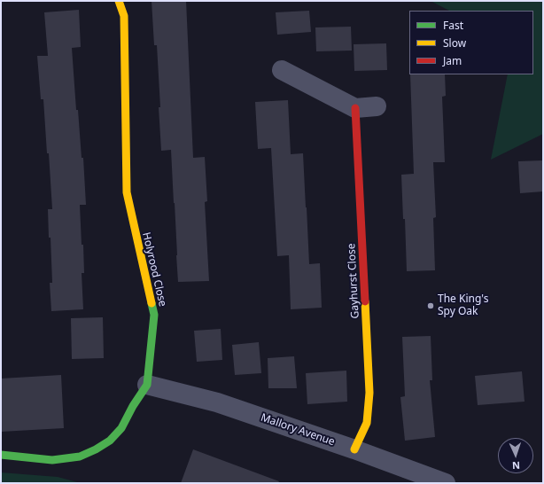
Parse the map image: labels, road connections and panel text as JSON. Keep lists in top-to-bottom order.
{
  "streets": {
    "street": ["Holyrood Close", "Gayhurst Close", "Mallory Avenue"]
  },
  "crossings": [
    ["Holyrood Close", "Mallory Avenue"],
    ["Gayhurst Close", "Mallory Avenue"]
  ],
  "places": ["The King's Spy Oak"],
  "legend": ["Fast", "Slow", "Jam"],
  "north": "bottom"
}
